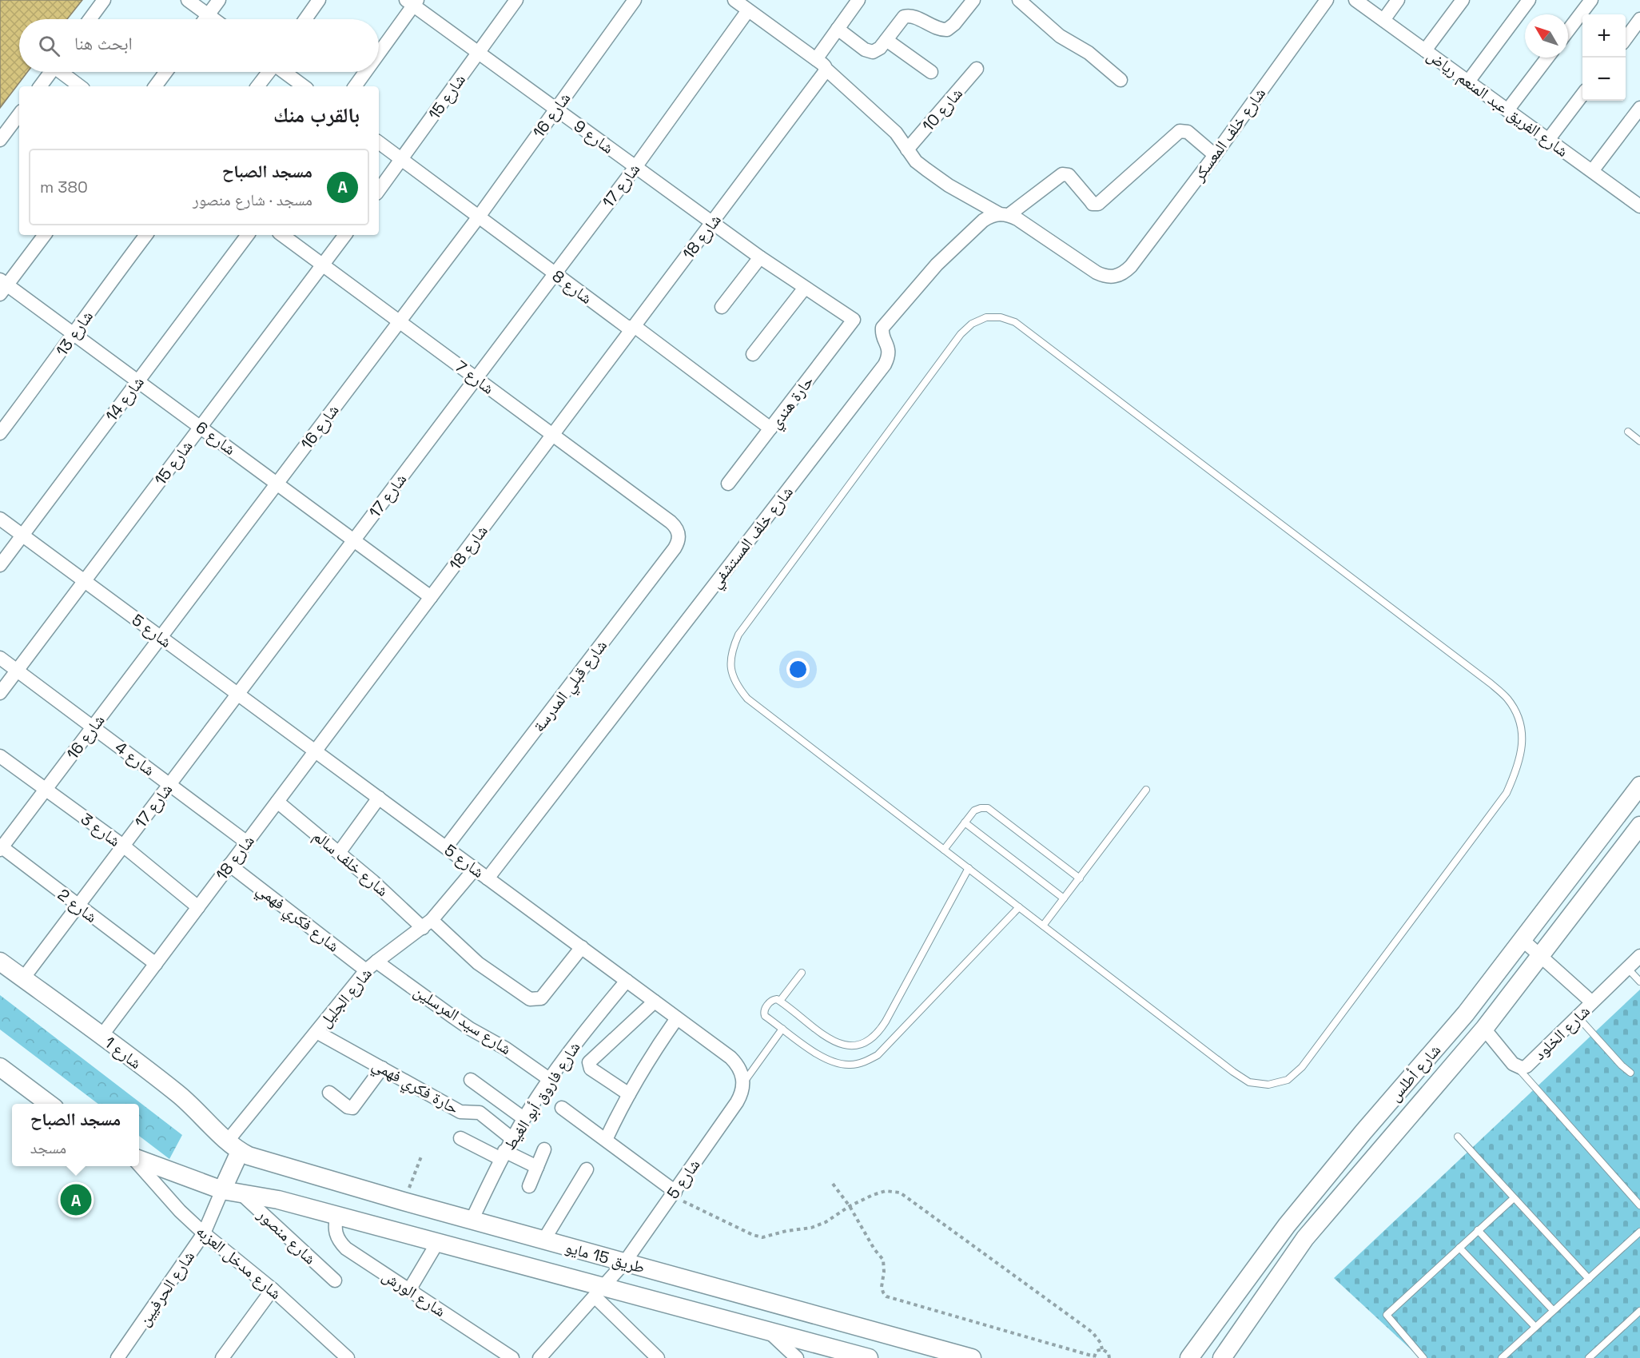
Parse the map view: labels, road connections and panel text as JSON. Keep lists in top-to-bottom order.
{
  "streets": {
    "street": [
      "شارع 15",
      "شارع الفريق عبد المنعم رياض",
      "شارع 10",
      "شارع 16",
      "شارع خلف المعسكر",
      "شارع 9",
      "شارع 17",
      "شارع 18",
      "شارع 8",
      "شارع 13",
      "شارع 7",
      "شارع 14",
      "حارة هندي",
      "شارع 6",
      "شارع خلف المستشفي",
      "شارع 5",
      "شارع قبلي المدرسة",
      "شارع 4",
      "شارع 3",
      "شارع خلف سالم",
      "شارع 2",
      "شارع فكري فهمي",
      "شارع الجليل",
      "شارع سيد المرسلين",
      "شارع الخلود",
      "شارع 1",
      "شارع أطلس",
      "حارة فكري فهمي",
      "شارع فاروق أبو الغيط",
      "شارع منصور",
      "طريق 15 مايو",
      "شارع مدخل العزبه",
      "شارع الحرفيين",
      "شارع الورش"
    ]
  },
  "crossings": [
    ["شارع 15", "شارع 9"],
    ["شارع 15", "شارع 8"],
    ["شارع 15", "شارع 7"],
    ["شارع 15", "شارع 6"],
    ["شارع 15", "شارع 5"],
    ["شارع 15", "شارع 4"],
    ["شارع 16", "شارع 9"],
    ["شارع 16", "شارع 8"],
    ["شارع 16", "شارع 7"],
    ["شارع 16", "شارع 6"],
    ["شارع 16", "شارع 5"],
    ["شارع 16", "شارع 4"],
    ["شارع 16", "شارع 3"],
    ["شارع 16", "شارع 2"],
    ["شارع خلف المعسكر", "شارع خلف المستشفي"],
    ["شارع 9", "شارع 17"],
    ["شارع 9", "شارع 18"],
    ["شارع 9", "حارة هندي"],
    ["شارع 17", "شارع 8"],
    ["شارع 17", "شارع 7"],
    ["شارع 17", "شارع 6"],
    ["شارع 17", "شارع 5"],
    ["شارع 17", "شارع 4"],
    ["شارع 17", "شارع 3"],
    ["شارع 17", "شارع 2"],
    ["شارع 17", "شارع 1"],
    ["شارع 18", "شارع 8"],
    ["شارع 18", "شارع 7"],
    ["شارع 18", "شارع 6"],
    ["شارع 18", "شارع 5"],
    ["شارع 18", "شارع 4"],
    ["شارع 18", "شارع 3"],
    ["شارع 18", "شارع خلف سالم"],
    ["شارع 18", "شارع 2"],
    ["شارع 18", "شارع فكري فهمي"],
    ["شارع 18", "شارع 1"],
    ["شارع 8", "حارة هندي"],
    ["شارع 13", "شارع 6"],
    ["شارع 7", "شارع قبلي المدرسة"],
    ["شارع 14", "شارع 6"],
    ["شارع 14", "شارع 5"],
    ["شارع خلف المستشفي", "شارع 5"],
    ["شارع 5", "شارع قبلي المدرسة"],
    ["شارع 5", "شارع خلف سالم"],
    ["شارع 5", "شارع الجليل"],
    ["شارع 5", "شارع فاروق أبو الغيط"],
    ["شارع 5", "طريق 15 مايو"],
    ["شارع خلف سالم", "شارع الجليل"],
    ["شارع فكري فهمي", "شارع الجليل"],
    ["شارع الجليل", "شارع سيد المرسلين"],
    ["شارع الجليل", "شارع 1"],
    ["شارع الجليل", "حارة فكري فهمي"],
    ["شارع الجليل", "طريق 15 مايو"],
    ["شارع سيد المرسلين", "شارع فاروق أبو الغيط"],
    ["شارع الخلود", "شارع أطلس"],
    ["شارع 1", "طريق 15 مايو"],
    ["حارة فكري فهمي", "شارع فاروق أبو الغيط"],
    ["شارع فاروق أبو الغيط", "طريق 15 مايو"],
    ["شارع منصور", "طريق 15 مايو"],
    ["شارع منصور", "شارع الحرفيين"],
    ["طريق 15 مايو", "شارع الحرفيين"],
    ["طريق 15 مايو", "شارع الورش"],
    ["شارع مدخل العزبه", "شارع الحرفيين"]
  ],
  "north": "top left",
  "page": {
    "map_buttons": ["+", "−"],
    "search": "ابحث هنا",
    "heading": "بالقرب منك",
    "list": [
      {
        "mark": "A",
        "name": "مسجد الصباح",
        "note": "مسجد · شارع منصور",
        "value": "380 m"
      }
    ],
    "popup": ["مسجد الصباح", "مسجد"],
    "pins": "A"
  }
}
